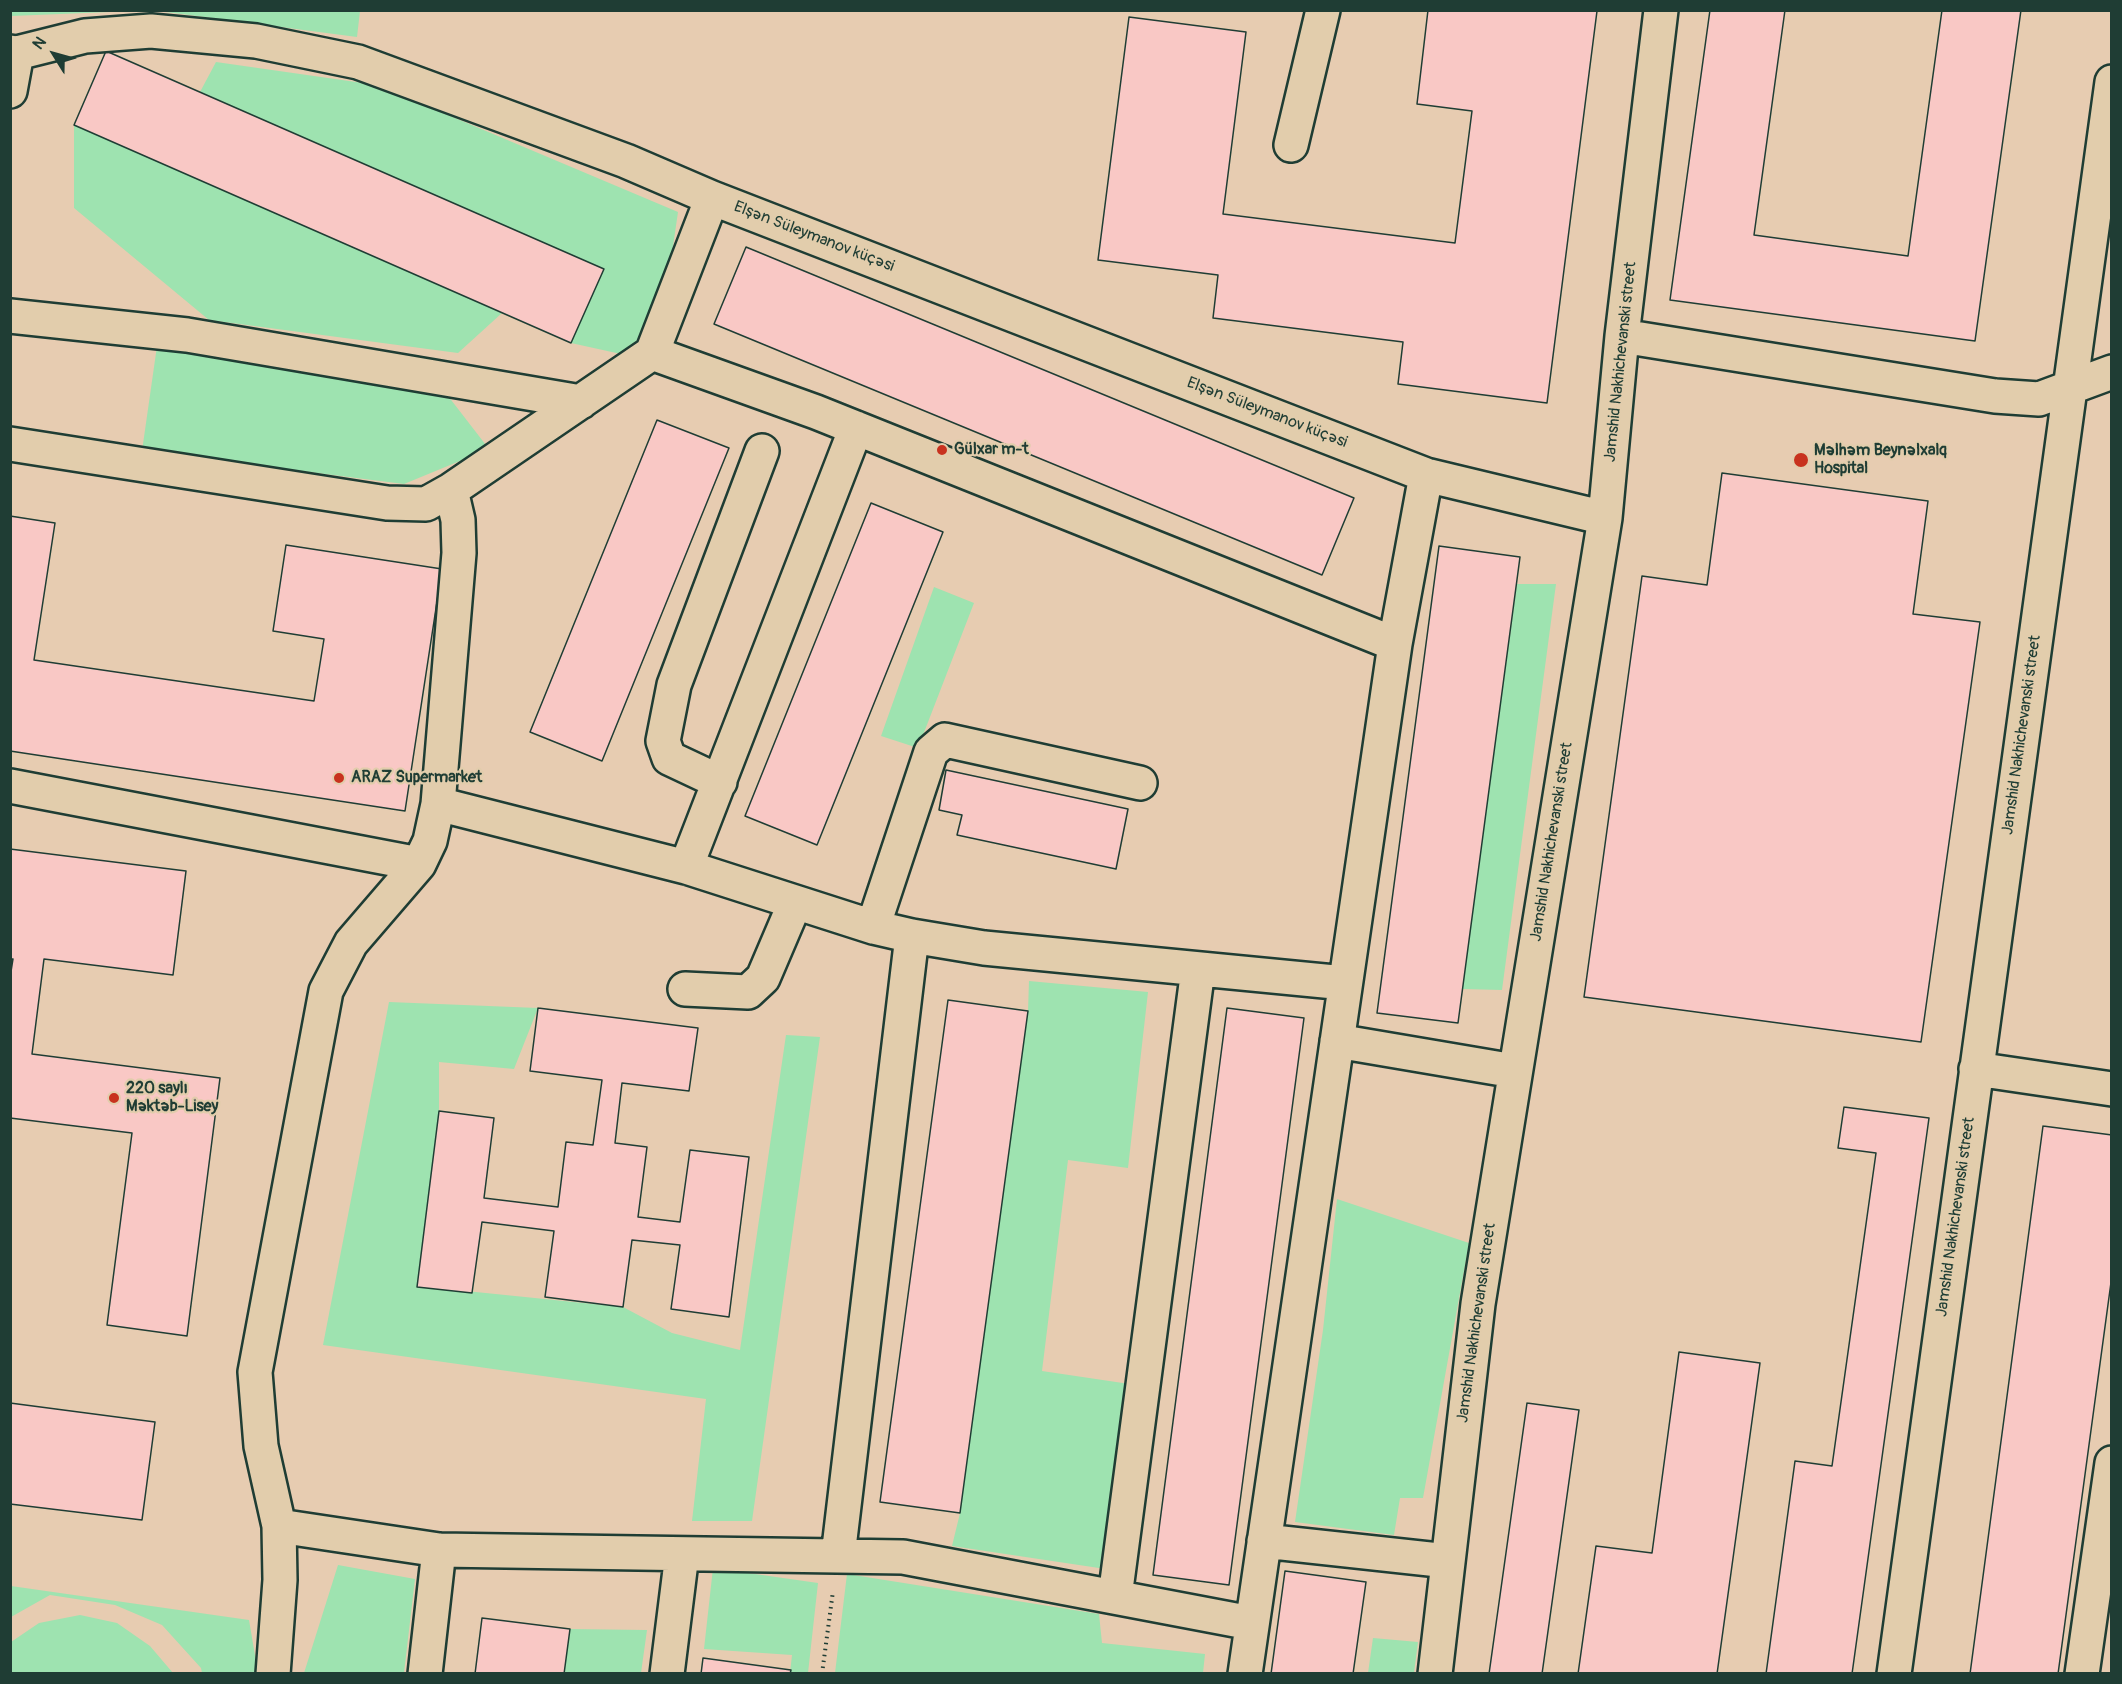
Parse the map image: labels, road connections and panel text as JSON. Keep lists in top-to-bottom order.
{
  "streets": {
    "street": ["Elşən Süleymanov küçəsi", "Jamshid Nakhichevanski street"]
  },
  "crossings": [
    ["Elşən Süleymanov küçəsi", "Jamshid Nakhichevanski street"]
  ],
  "places": [
    "Gülxar m-t",
    "Məlhəm Beynəlxalq Hospital",
    "ARAZ Supermarket",
    "220 saylı Məktəb-Lisey"
  ],
  "north": "top left"
}
